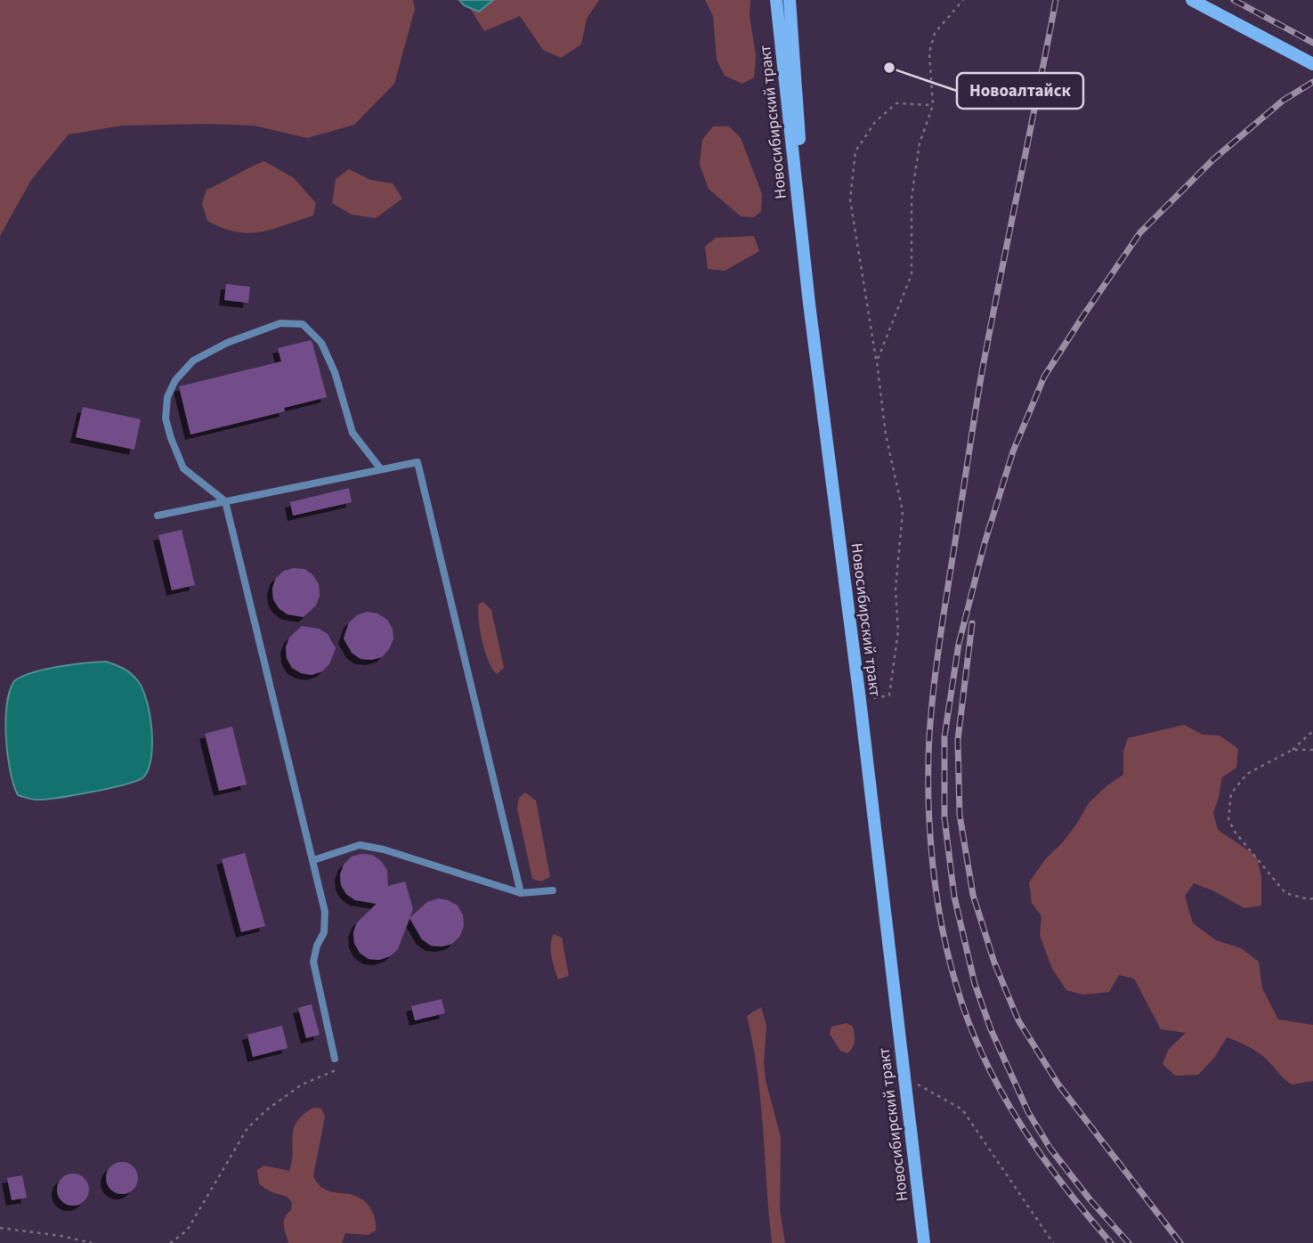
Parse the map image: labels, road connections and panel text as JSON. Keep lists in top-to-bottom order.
{
  "streets": {
    "main road": ["Новосибирский тракт"]
  },
  "places": ["Новоалтайск"]
}
